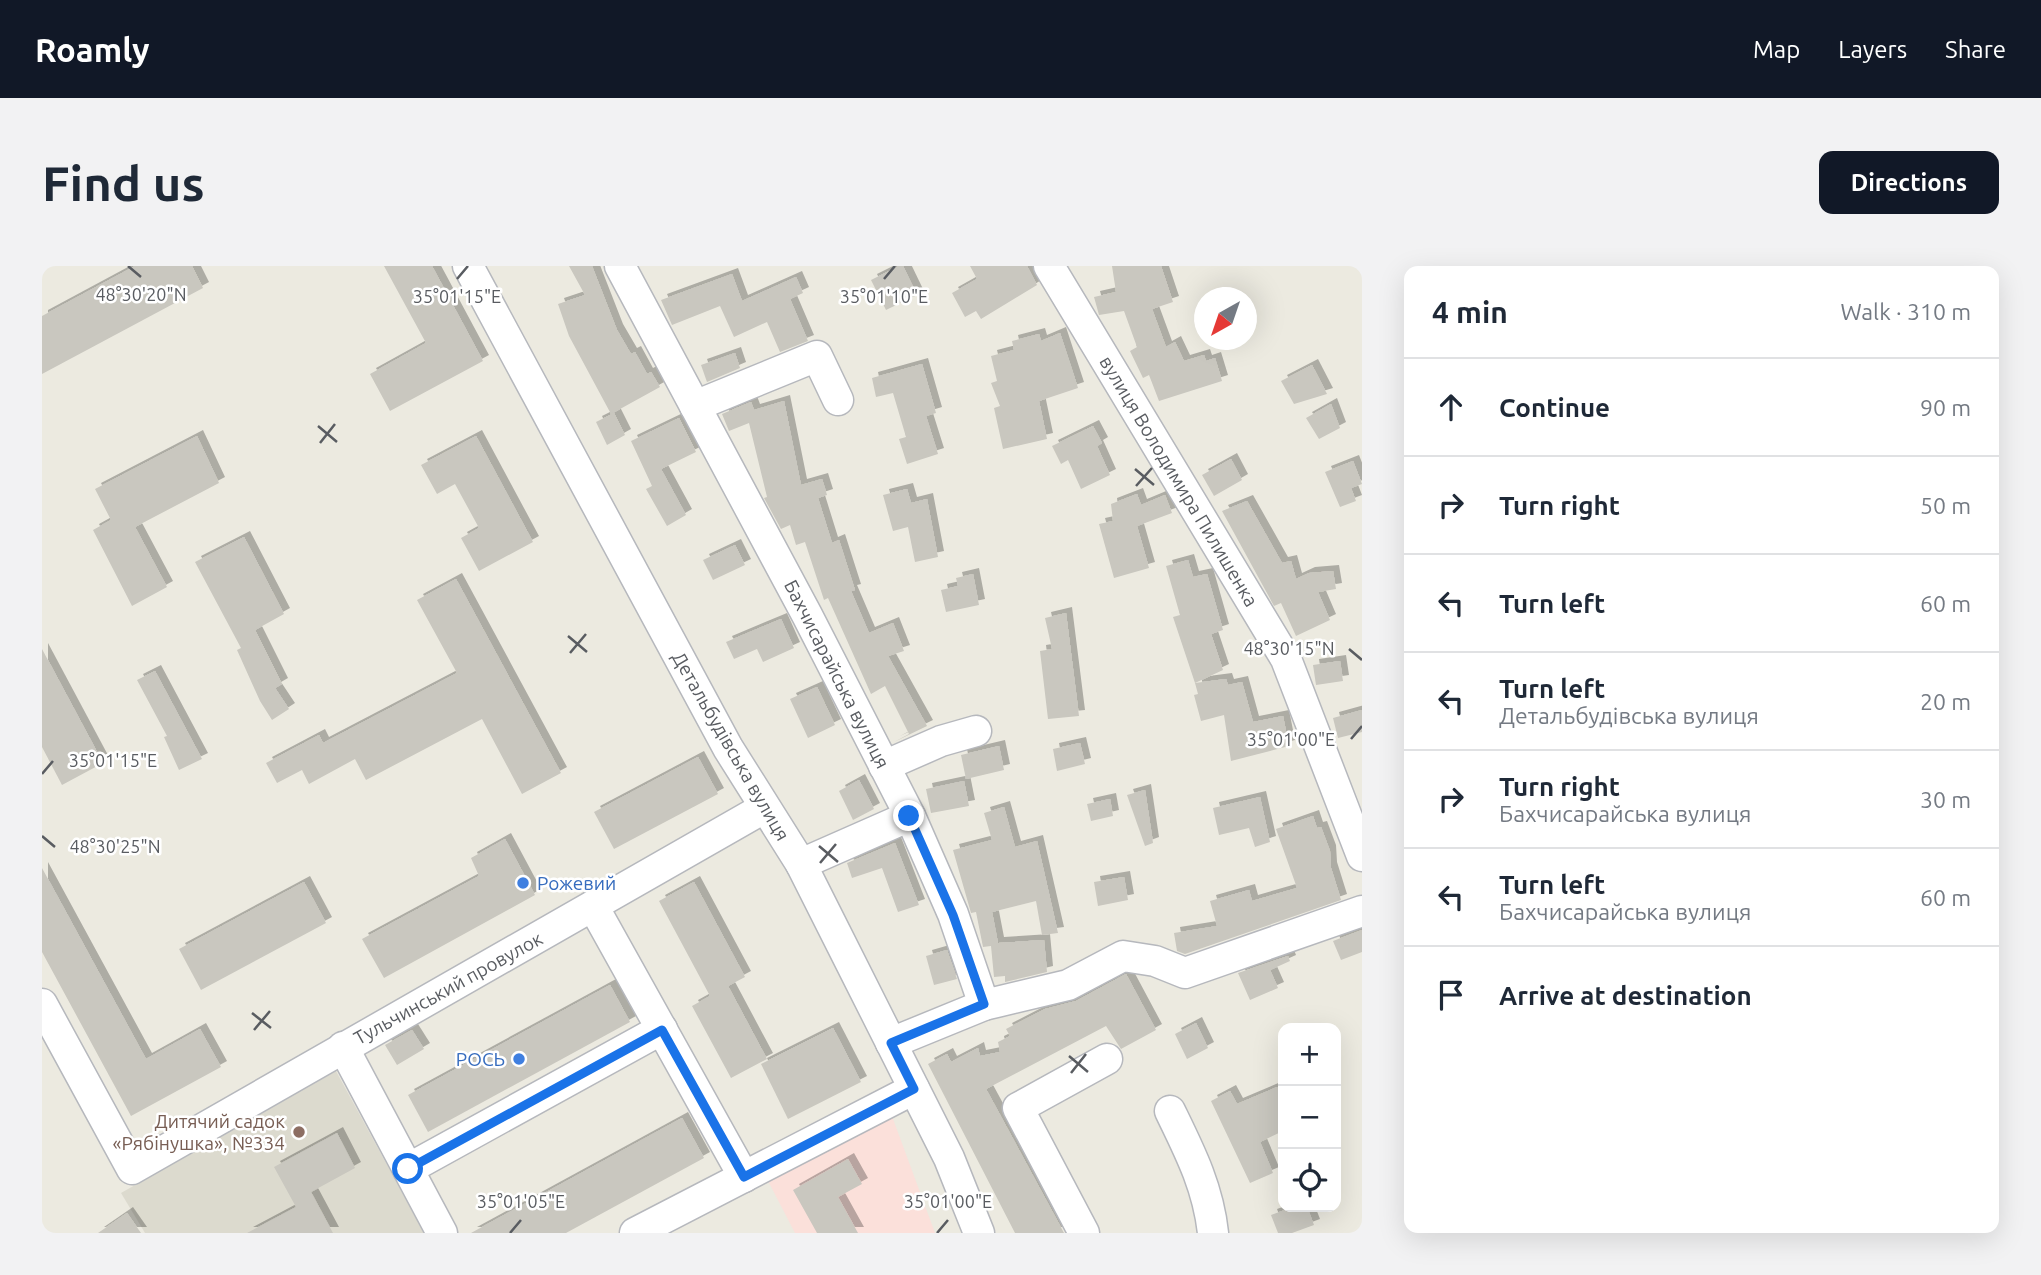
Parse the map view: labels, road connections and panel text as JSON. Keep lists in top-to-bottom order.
{
  "streets": {
    "street": [
      "вулиця Володимира Пилишенка",
      "Бахчисарайська вулиця",
      "Детальбудівська вулиця",
      "Тульчинський провулок"
    ]
  },
  "crossings": [
    ["Детальбудівська вулиця", "Тульчинський провулок"]
  ],
  "places": ["Рожевий", "РОСЬ", "Дитячий садок «Рябінушка», №334"],
  "north": "bottom left",
  "page": {
    "header": "Roamly",
    "nav": ["Map", "Layers", "Share"],
    "buttons": "Directions",
    "title": "Find us",
    "heading": ["4 min", "Walk · 310 m"],
    "list": [
      ["Continue", "90 m"],
      ["Turn right", "50 m"],
      ["Turn left", "60 m"],
      ["Turn left", "Детальбудівська вулиця", "20 m"],
      ["Turn right", "Бахчисарайська вулиця", "30 m"],
      ["Turn left", "Бахчисарайська вулиця", "60 m"],
      "Arrive at destination"
    ],
    "map_buttons": ["+", "−"]
  },
  "coordinates": [
    "48°30'20\"N",
    "35°01'15\"E",
    "35°01'10\"E",
    "48°30'15\"N",
    "35°01'00\"E",
    "48°30'25\"N",
    "35°01'05\"E"
  ]
}
